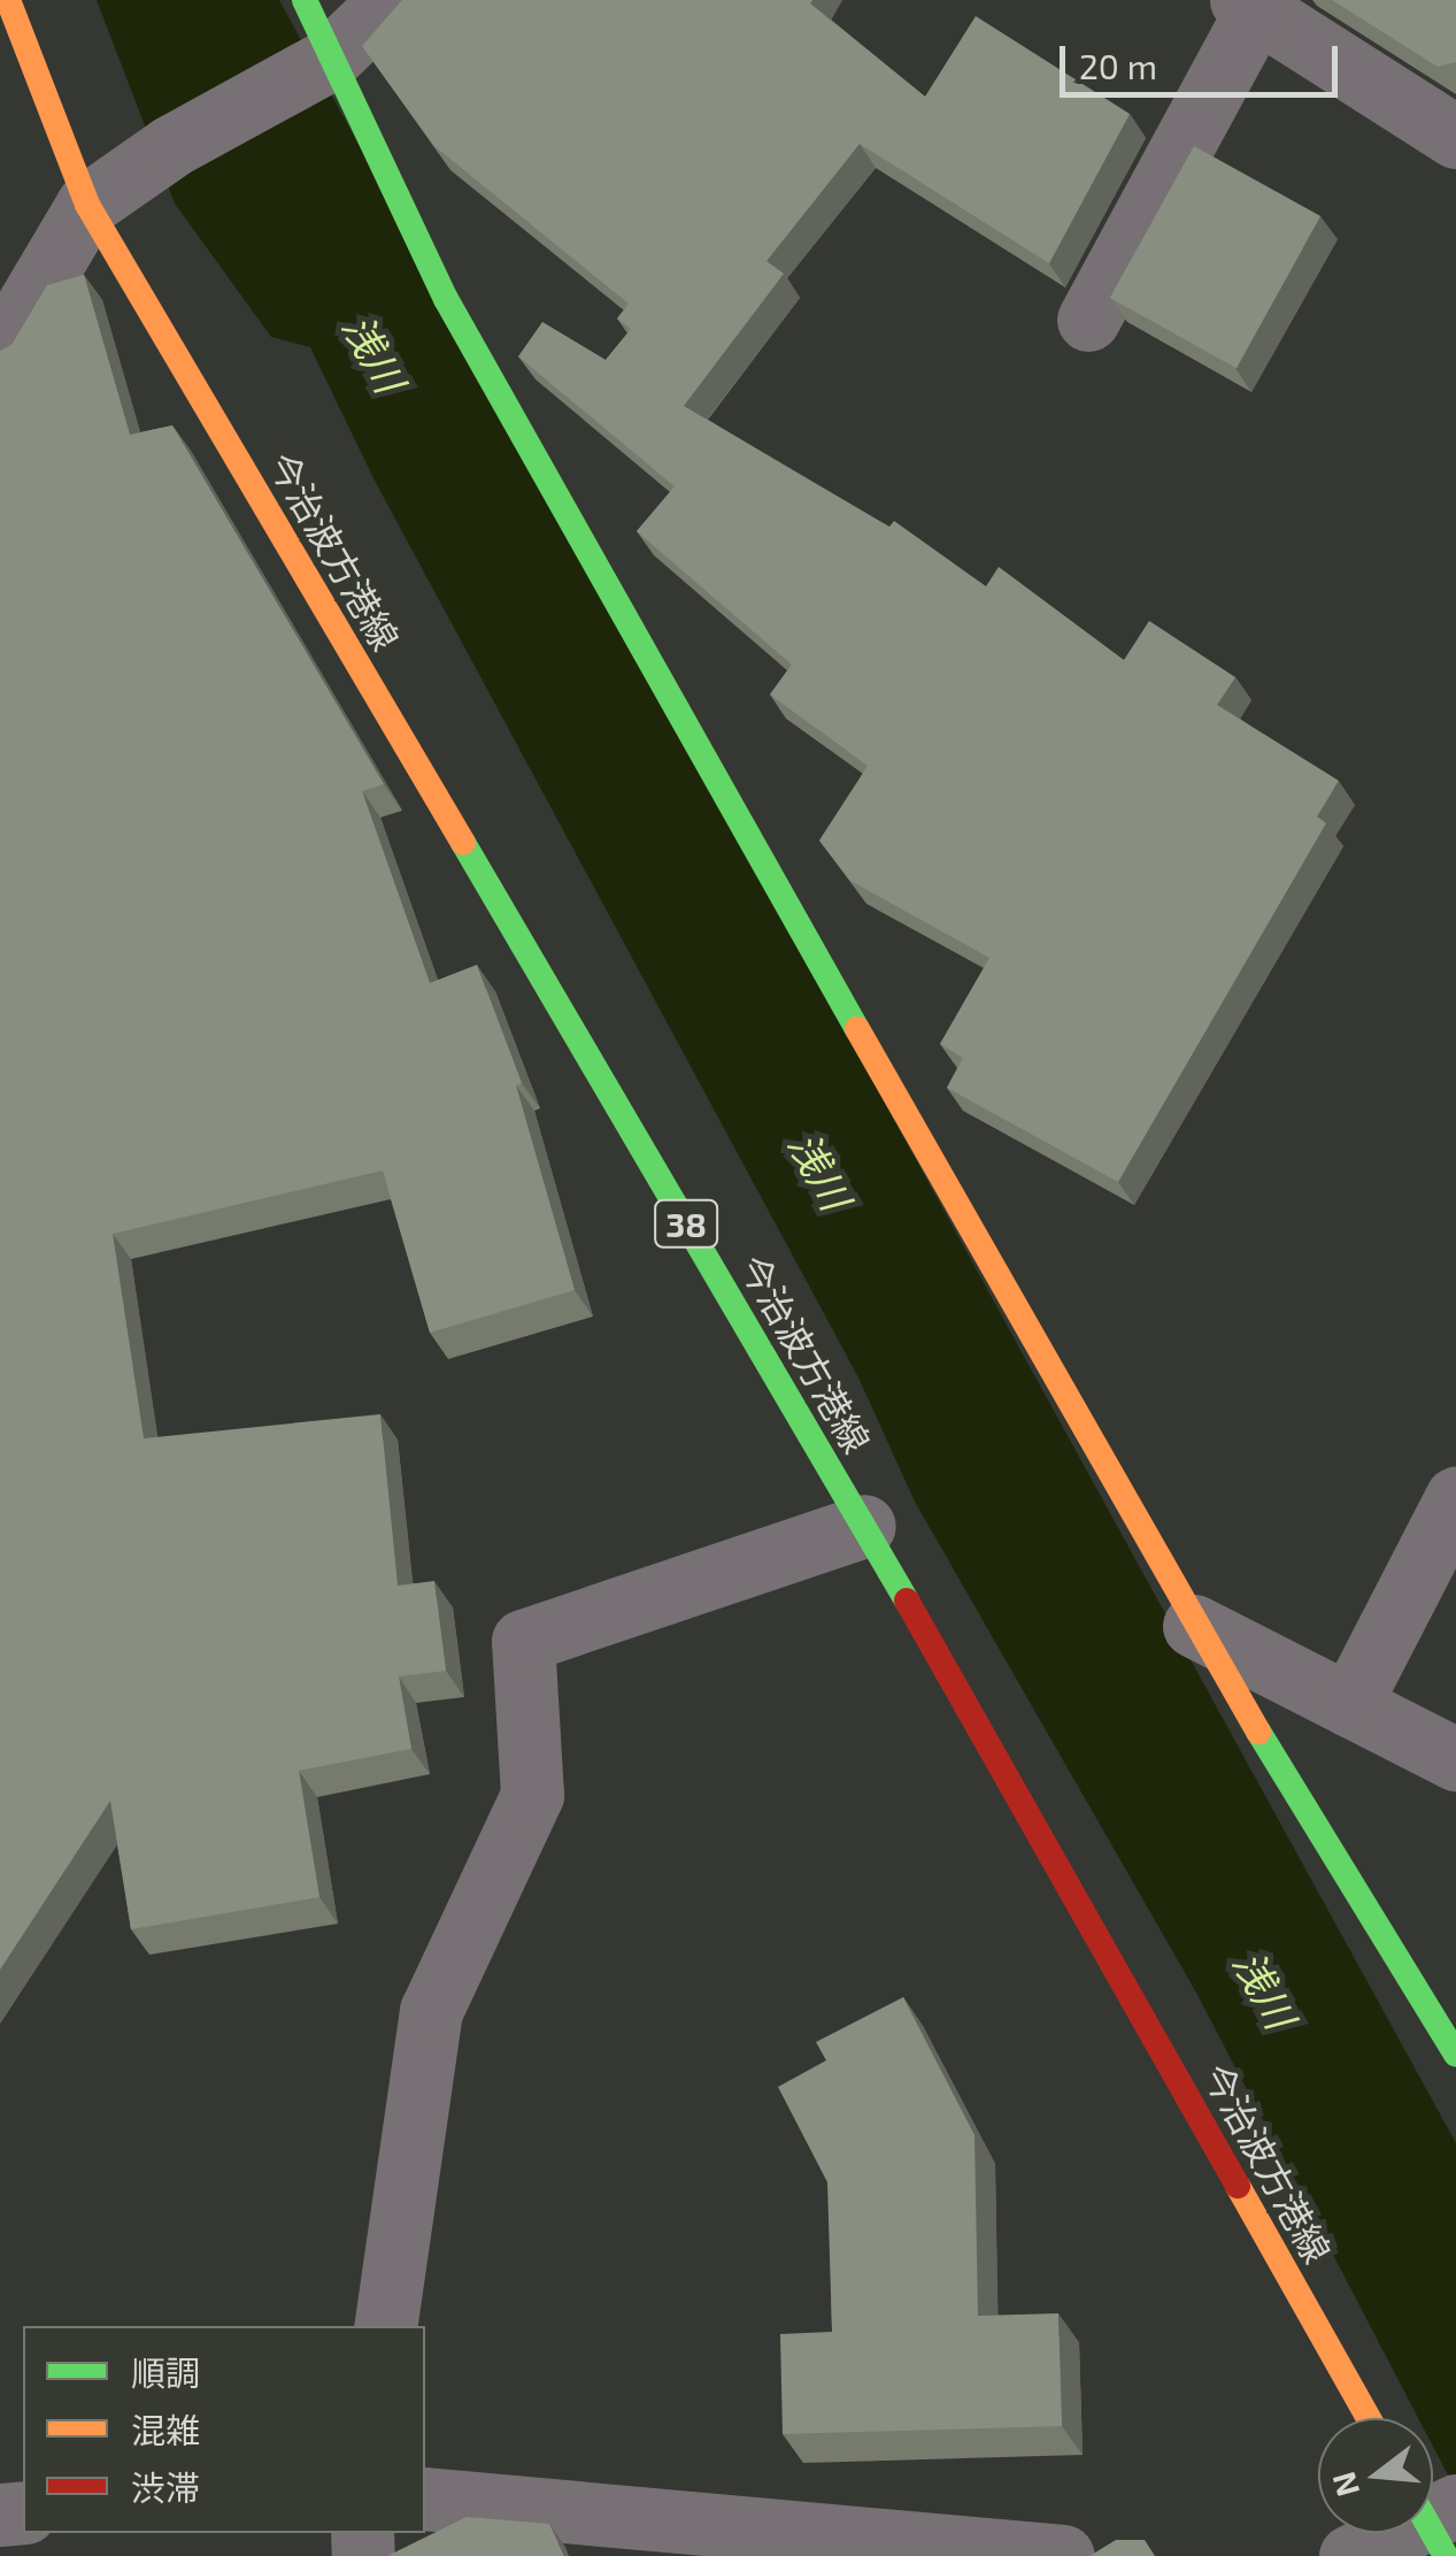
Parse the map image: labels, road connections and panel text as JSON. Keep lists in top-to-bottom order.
{
  "streets": {
    "main road": ["今治波方港線", "38"]
  },
  "water": ["浅川"],
  "legend": ["順調", "混雑", "渋滞"],
  "scale_bar": "20 m",
  "north": "left"
}
